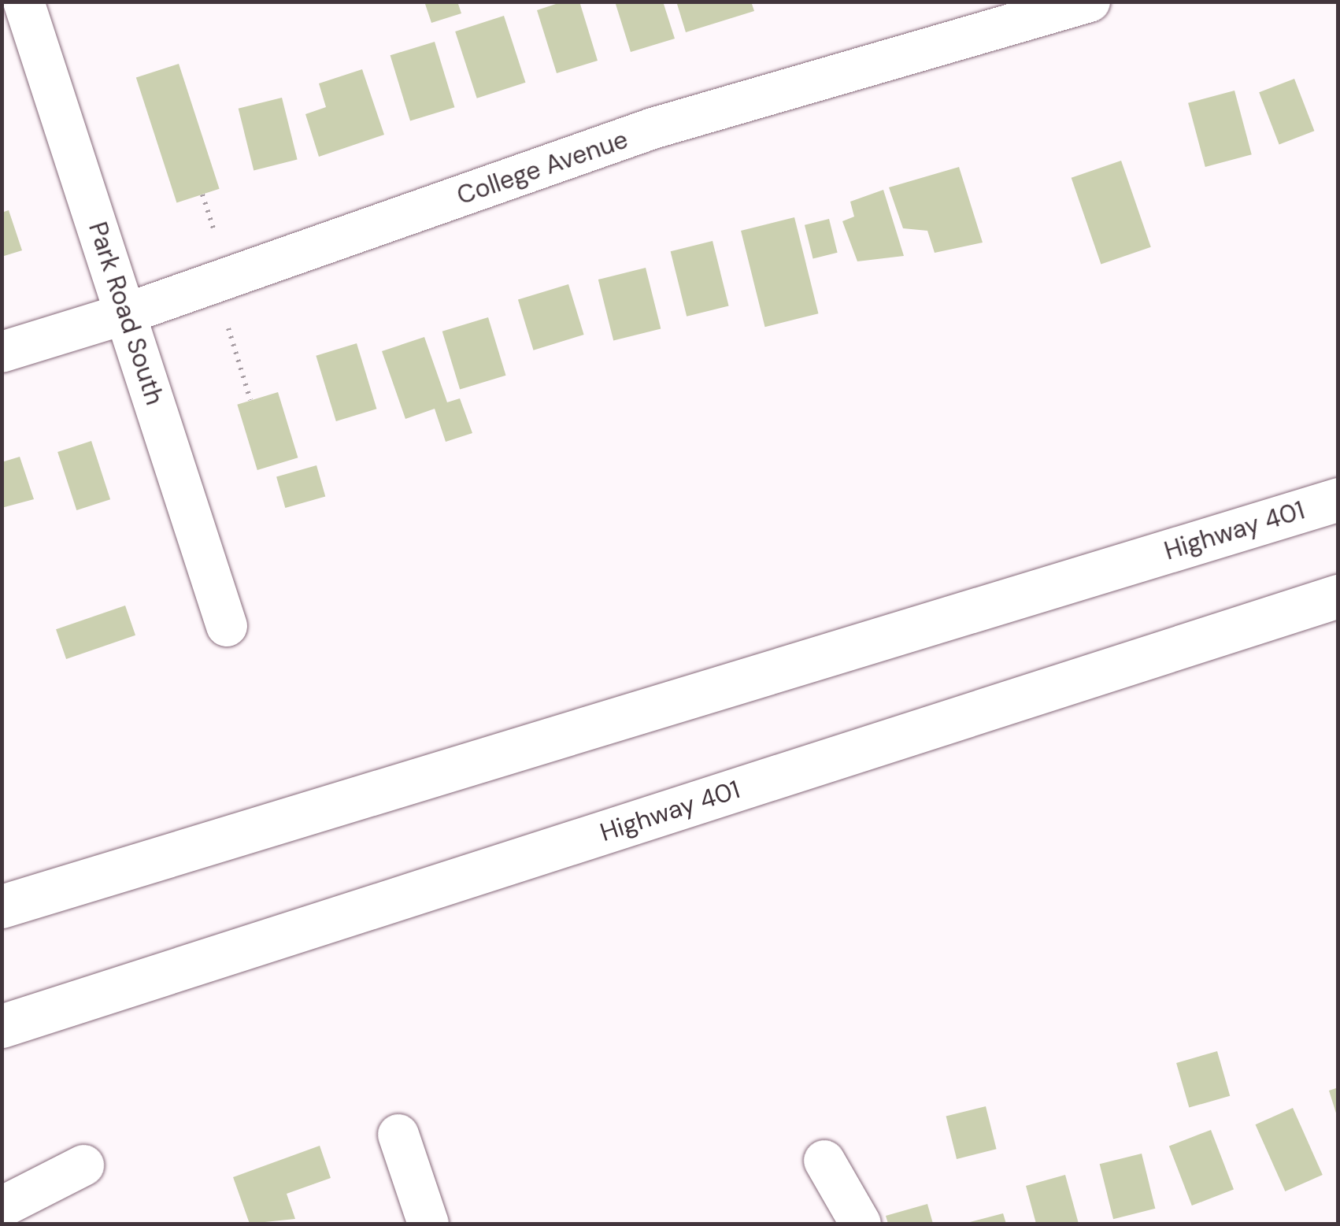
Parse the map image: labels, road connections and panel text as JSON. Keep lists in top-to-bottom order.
{
  "streets": {
    "highway": ["Highway 401"],
    "street": ["College Avenue", "Park Road South"]
  },
  "crossings": [
    ["College Avenue", "Park Road South"]
  ]
}
